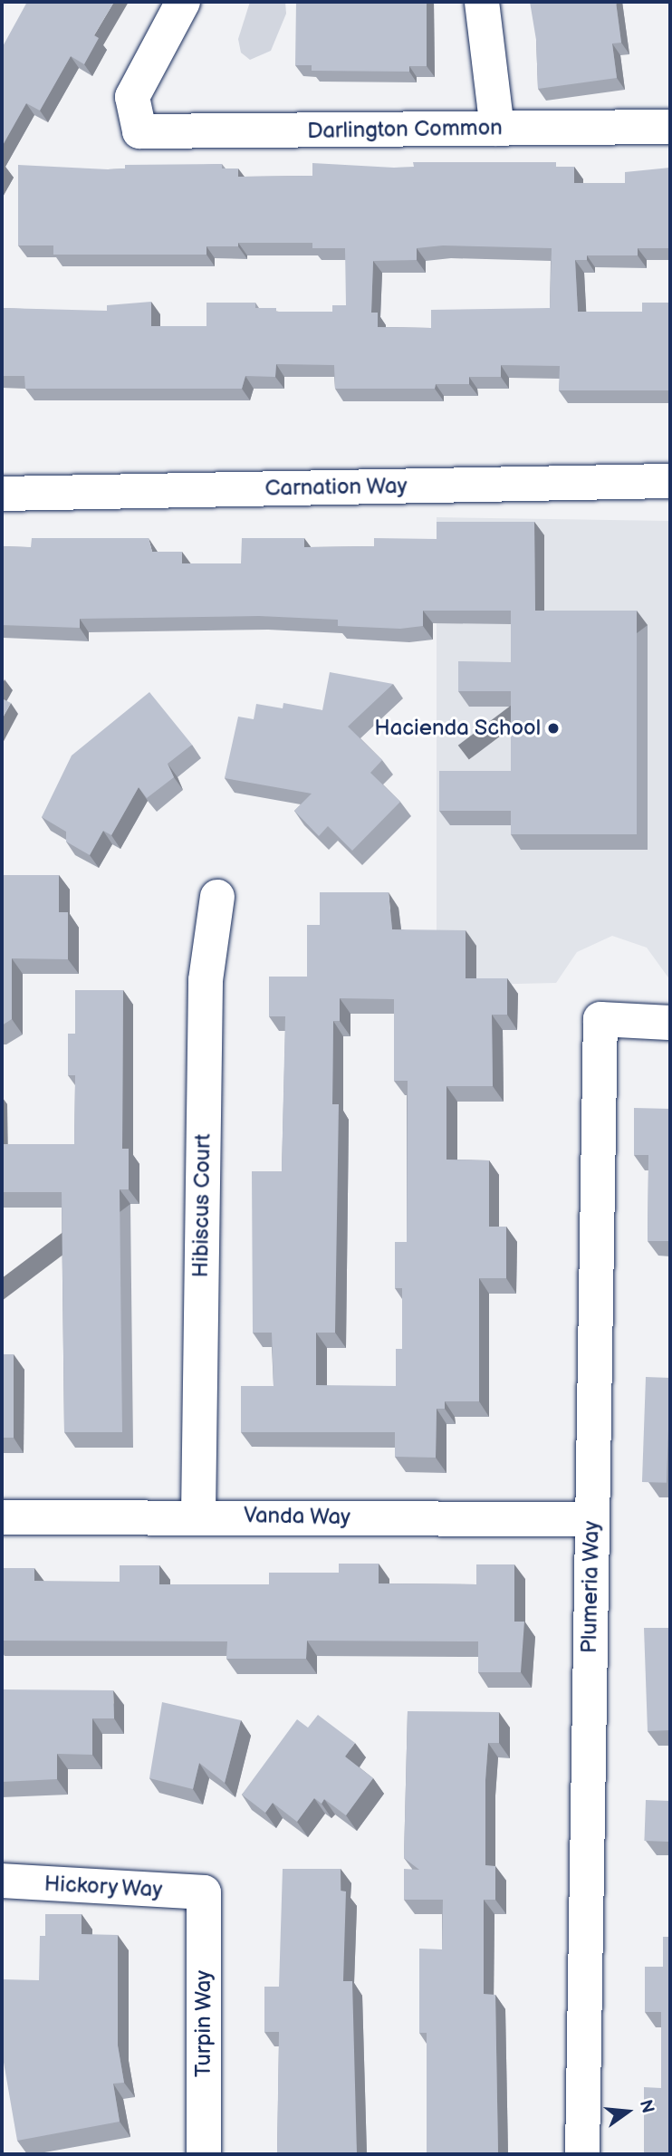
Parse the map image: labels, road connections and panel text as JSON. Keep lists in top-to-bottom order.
{
  "streets": {
    "street": [
      "Darlington Common",
      "Carnation Way",
      "Hibiscus Court",
      "Vanda Way",
      "Plumeria Way",
      "Hickory Way",
      "Turpin Way"
    ]
  },
  "crossings": [
    ["Hibiscus Court", "Vanda Way"],
    ["Vanda Way", "Plumeria Way"],
    ["Hickory Way", "Turpin Way"]
  ],
  "places": ["Hacienda School"],
  "north": "right"
}
